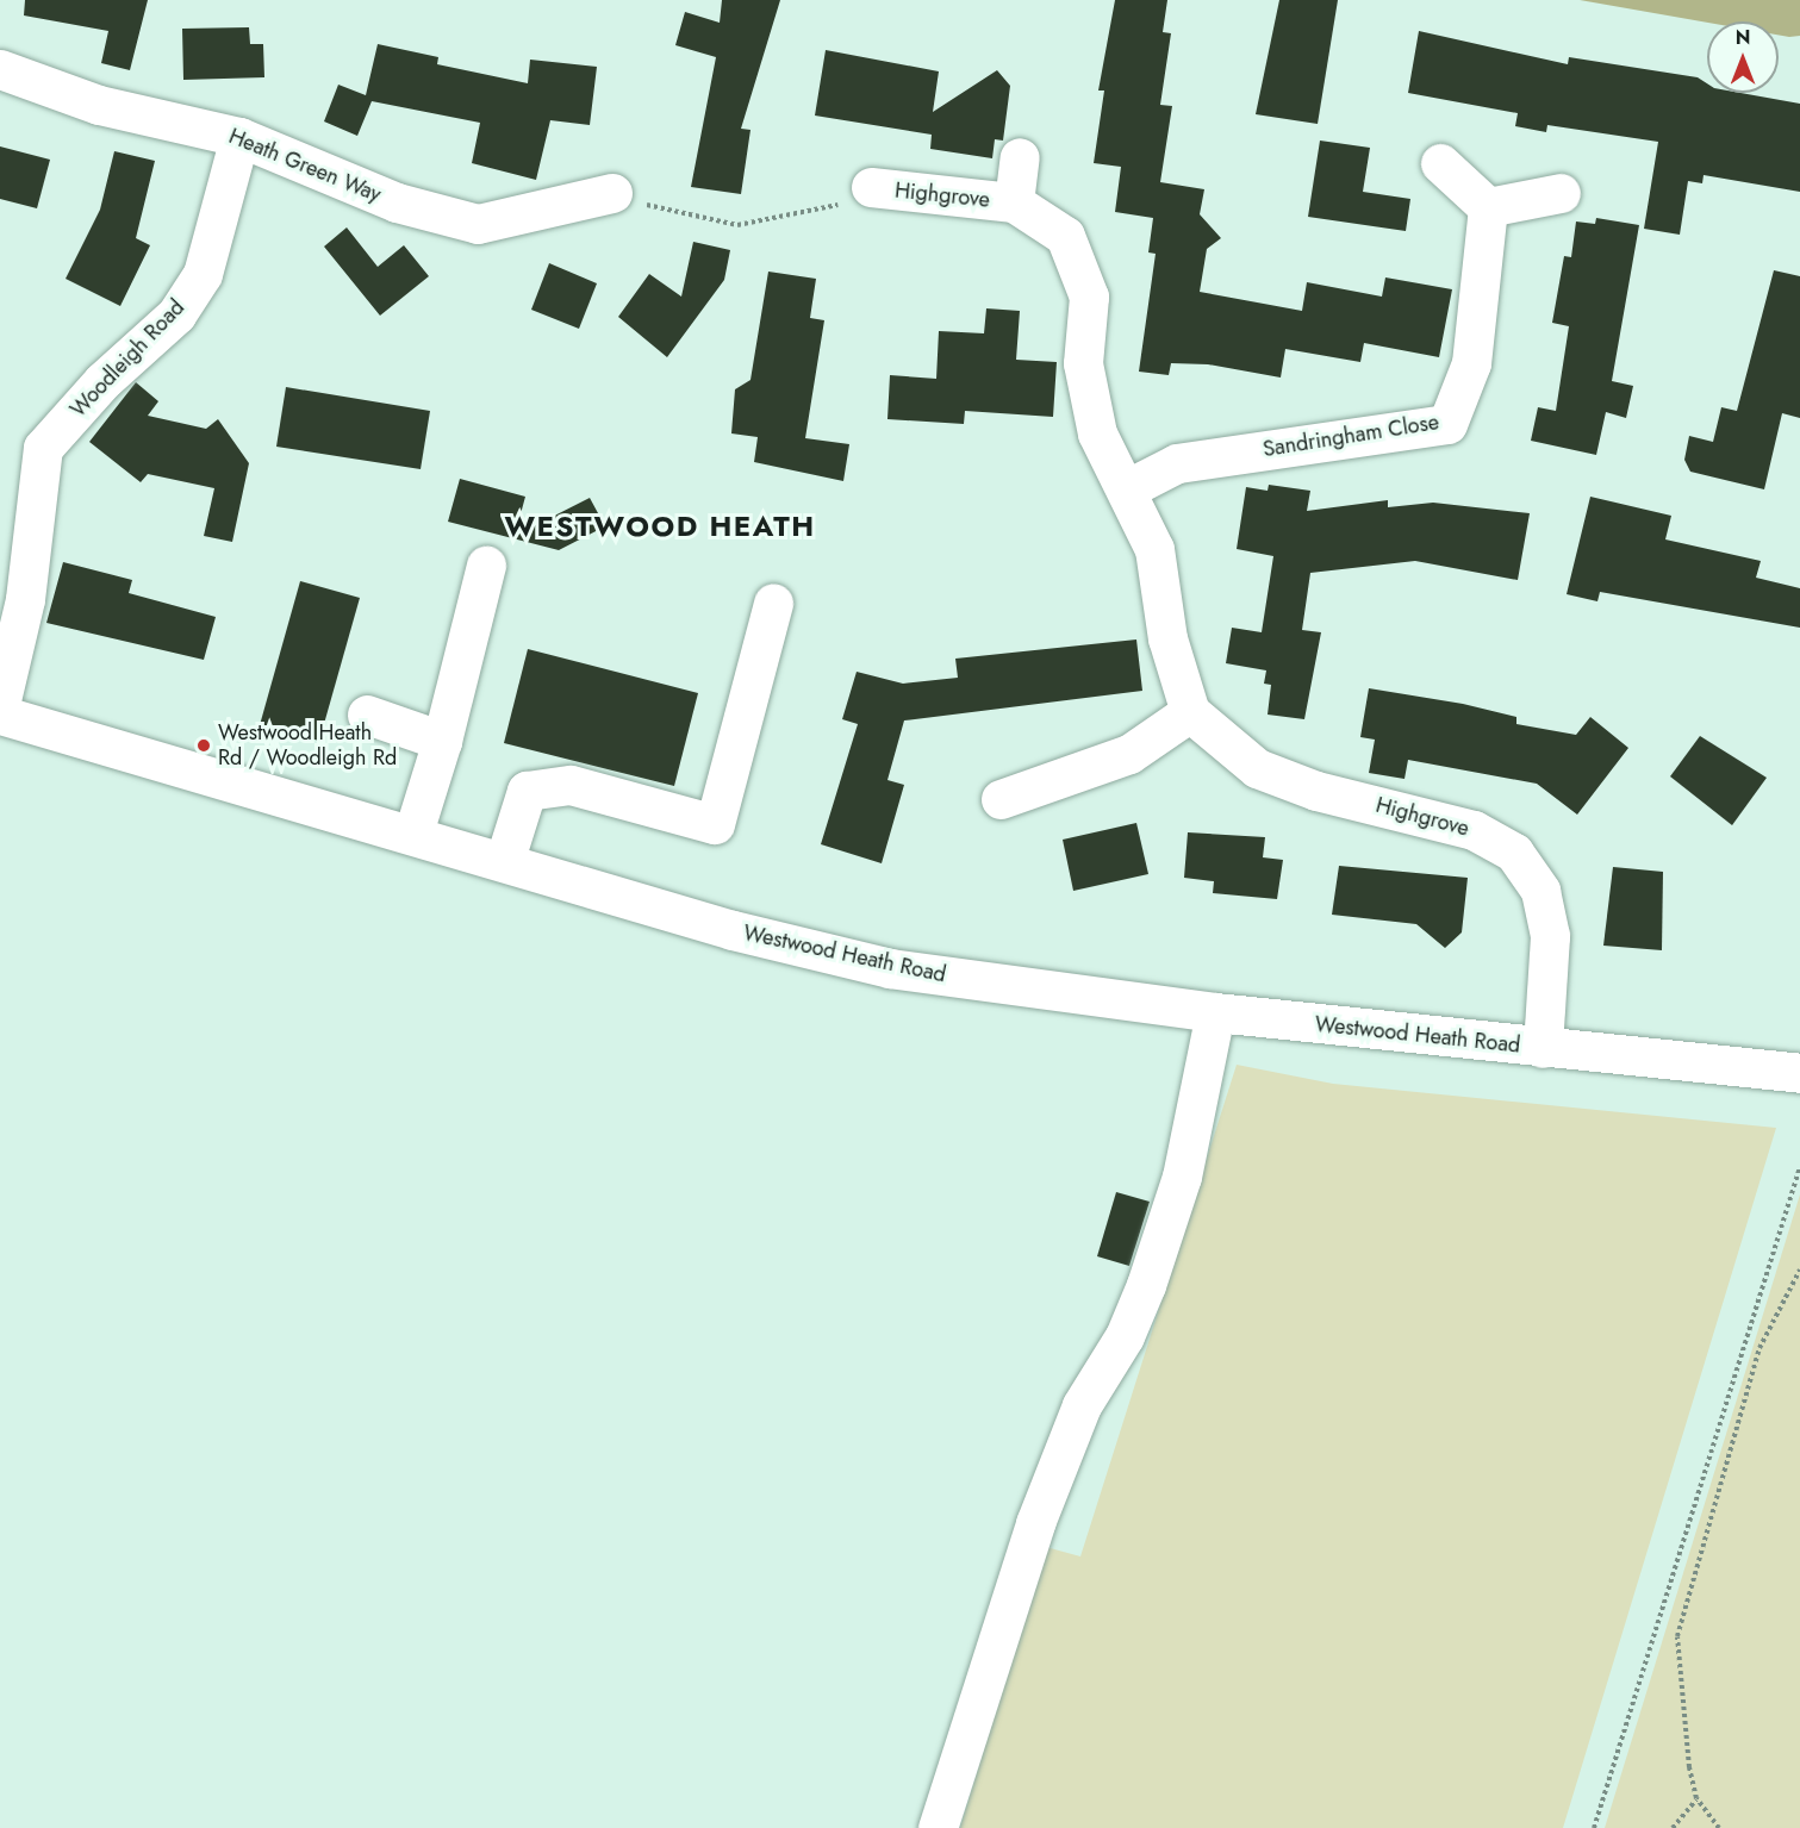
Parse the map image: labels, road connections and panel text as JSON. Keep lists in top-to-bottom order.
{
  "streets": {
    "street": [
      "Heath Green Way",
      "Highgrove",
      "Woodleigh Road",
      "Sandringham Close",
      "Westwood Heath Road"
    ]
  },
  "crossings": [
    ["Heath Green Way", "Woodleigh Road"],
    ["Highgrove", "Sandringham Close"],
    ["Highgrove", "Westwood Heath Road"]
  ],
  "districts": ["WESTWOOD HEATH"],
  "places": ["Westwood Heath Rd / Woodleigh Rd"],
  "north": "top"
}
